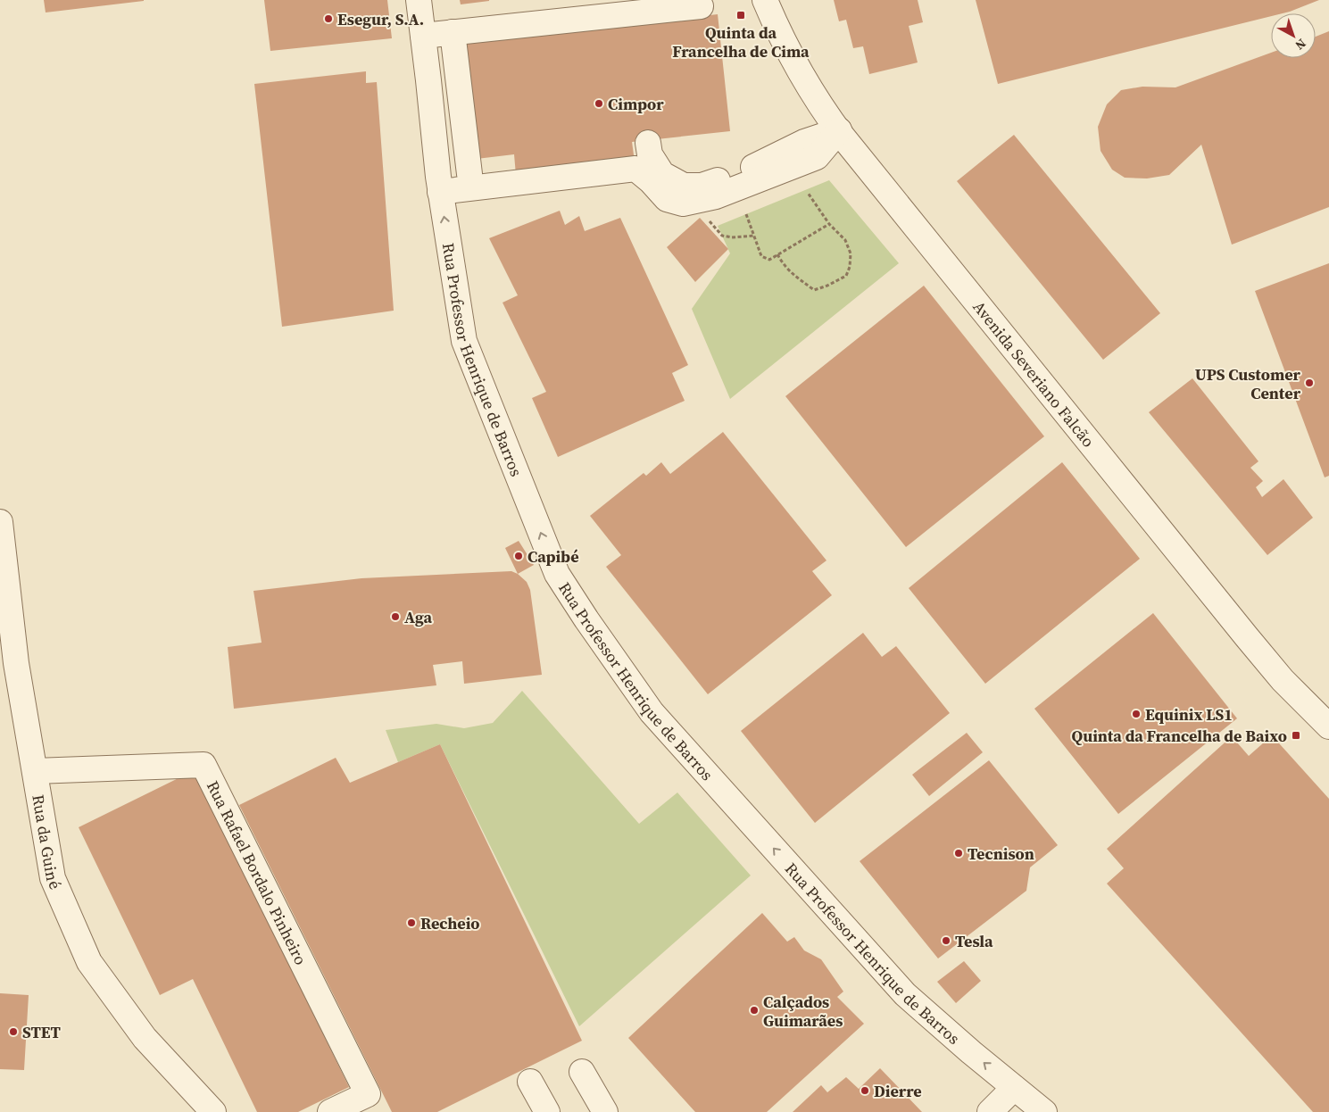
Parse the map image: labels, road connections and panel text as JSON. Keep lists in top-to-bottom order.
{
  "streets": {
    "street": [
      "Rua Professor Henrique de Barros",
      "Avenida Severiano Falcão",
      "Rua da Guiné",
      "Rua Rafael Bordalo Pinheiro"
    ]
  },
  "crossings": [
    ["Rua da Guiné", "Rua Rafael Bordalo Pinheiro"]
  ],
  "one_way": ["Rua Professor Henrique de Barros"],
  "places": {
    "transit": ["Quinta da Francelha de Cima", "Quinta da Francelha de Baixo"],
    "other": [
      "Esegur, S.A.",
      "Cimpor",
      "UPS Customer Center",
      "Capibé",
      "Aga",
      "Equinix LS1",
      "Tecnison",
      "Recheio",
      "Tesla",
      "Calçados Guimarães",
      "STET",
      "Dierre"
    ]
  },
  "north": "bottom right"
}
